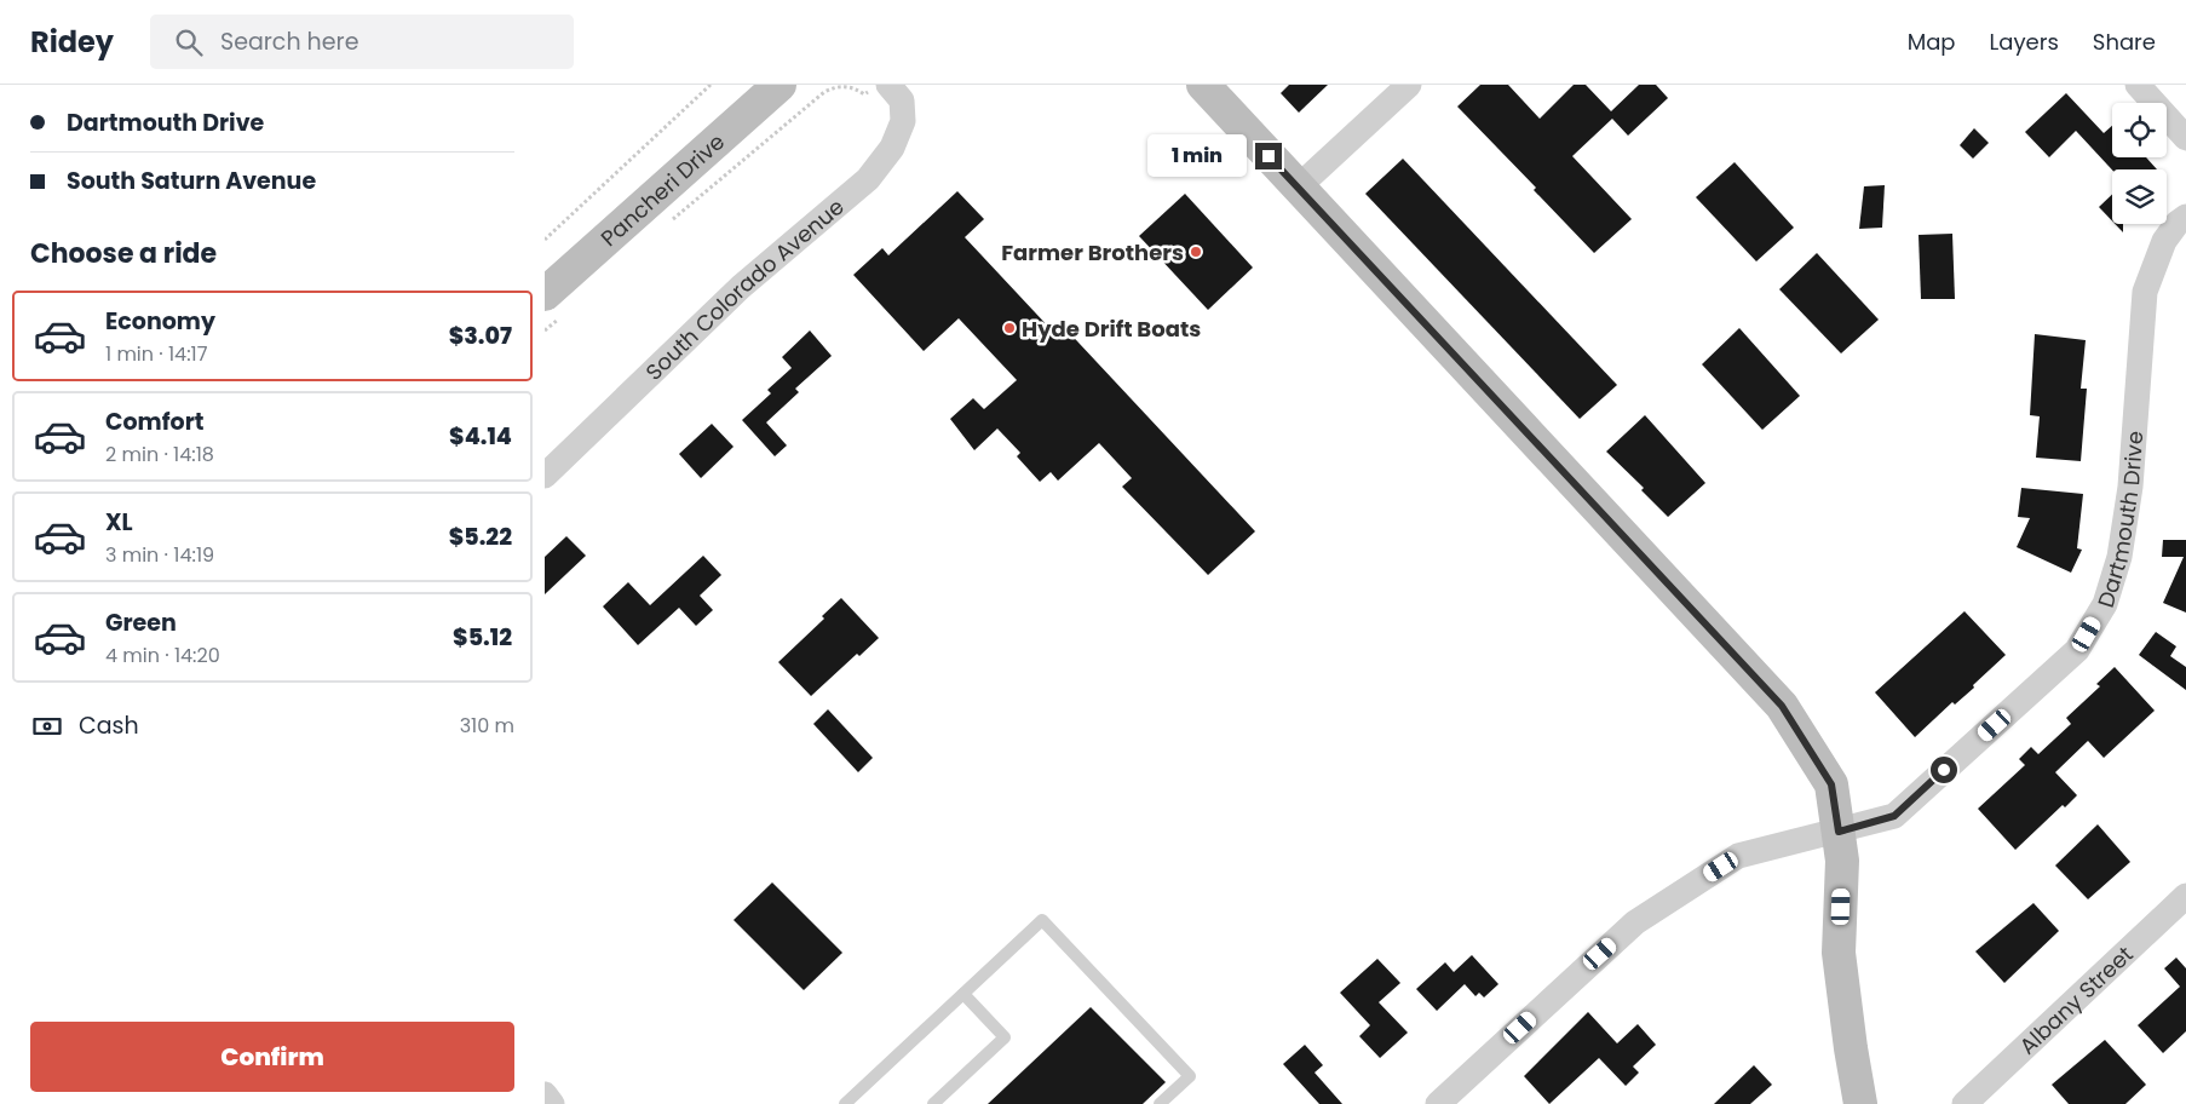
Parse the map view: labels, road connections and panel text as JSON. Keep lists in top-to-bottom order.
{
  "streets": {
    "street": [
      "Pancheri Drive",
      "South Colorado Avenue",
      "Dartmouth Drive",
      "Albany Street"
    ]
  },
  "places": ["Farmer Brothers", "Hyde Drift Boats"],
  "page": {
    "header": "Ridey",
    "search": "Search here",
    "nav": ["Map", "Layers", "Share"],
    "banner": ["Dartmouth Drive", "South Saturn Avenue"],
    "bubble": "1 min",
    "heading": "Choose a ride",
    "list": [
      {
        "name": "Economy",
        "note": "1 min · 14:17",
        "value": "$3.07"
      },
      {
        "name": "Comfort",
        "note": "2 min · 14:18",
        "value": "$4.14"
      },
      {
        "name": "XL",
        "note": "3 min · 14:19",
        "value": "$5.22"
      },
      {
        "name": "Green",
        "note": "4 min · 14:20",
        "value": "$5.12"
      }
    ],
    "pay": ["Cash", "310 m"],
    "buttons": "Confirm"
  }
}
